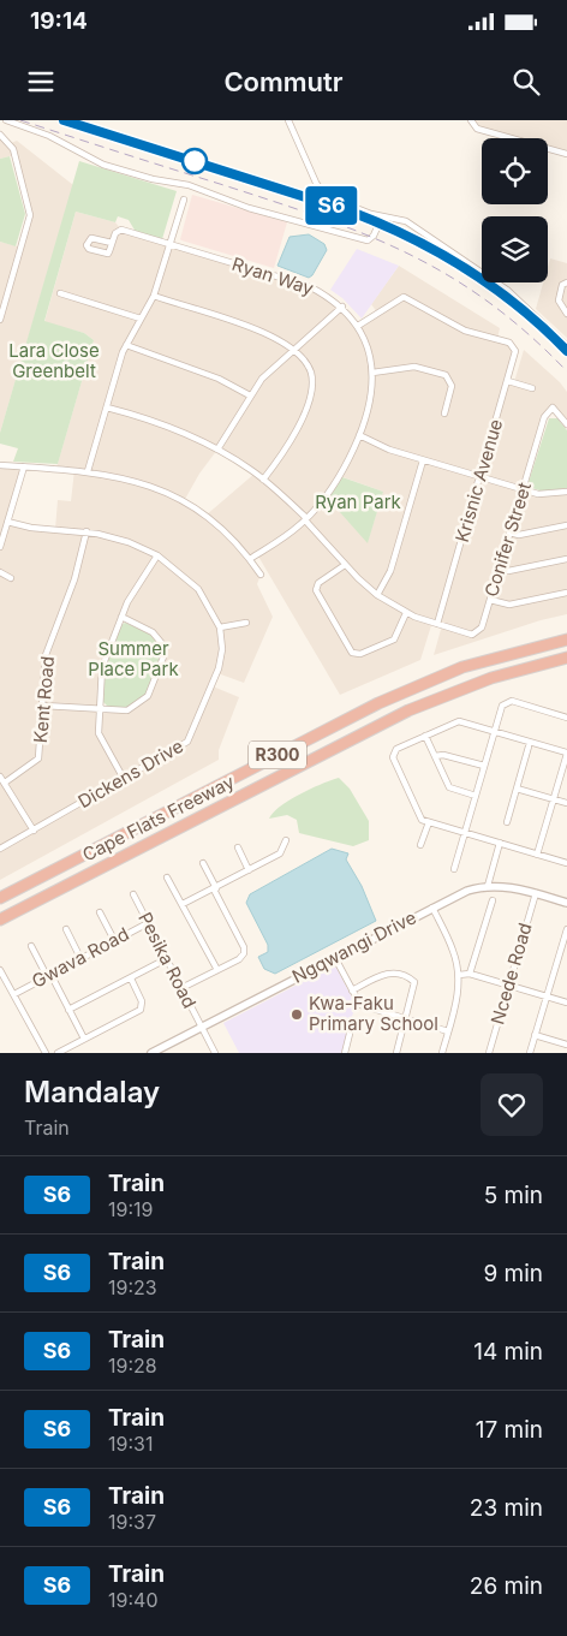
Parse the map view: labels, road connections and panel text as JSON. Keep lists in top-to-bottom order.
{
  "streets": {
    "highway": ["R300", "Cape Flats Freeway"],
    "street": [
      "Ryan Way",
      "Krisnic Avenue",
      "Conifer Street",
      "Kent Road",
      "Dickens Drive",
      "Ngqwangi Drive",
      "Gwava Road",
      "Pesika Road",
      "Ncede Road"
    ]
  },
  "crossings": [
    ["Ryan Way", "Krisnic Avenue"],
    ["Krisnic Avenue", "Conifer Street"],
    ["Kent Road", "Dickens Drive"],
    ["Ngqwangi Drive", "Pesika Road"],
    ["Ngqwangi Drive", "Ncede Road"],
    ["Gwava Road", "Pesika Road"]
  ],
  "parks": ["Lara Close Greenbelt", "Ryan Park", "Summer Place Park"],
  "places": ["Kwa-Faku Primary School"],
  "page": {
    "status": "19:14",
    "header": "Commutr",
    "on_map": "S6",
    "heading": ["Mandalay", "Train"],
    "list": [
      {
        "mark": "S6",
        "name": "Train",
        "note": "19:19",
        "value": "5 min"
      },
      {
        "mark": "S6",
        "name": "Train",
        "note": "19:23",
        "value": "9 min"
      },
      {
        "mark": "S6",
        "name": "Train",
        "note": "19:28",
        "value": "14 min"
      },
      {
        "mark": "S6",
        "name": "Train",
        "note": "19:31",
        "value": "17 min"
      },
      {
        "mark": "S6",
        "name": "Train",
        "note": "19:37",
        "value": "23 min"
      },
      {
        "mark": "S6",
        "name": "Train",
        "note": "19:40",
        "value": "26 min"
      }
    ]
  }
}
